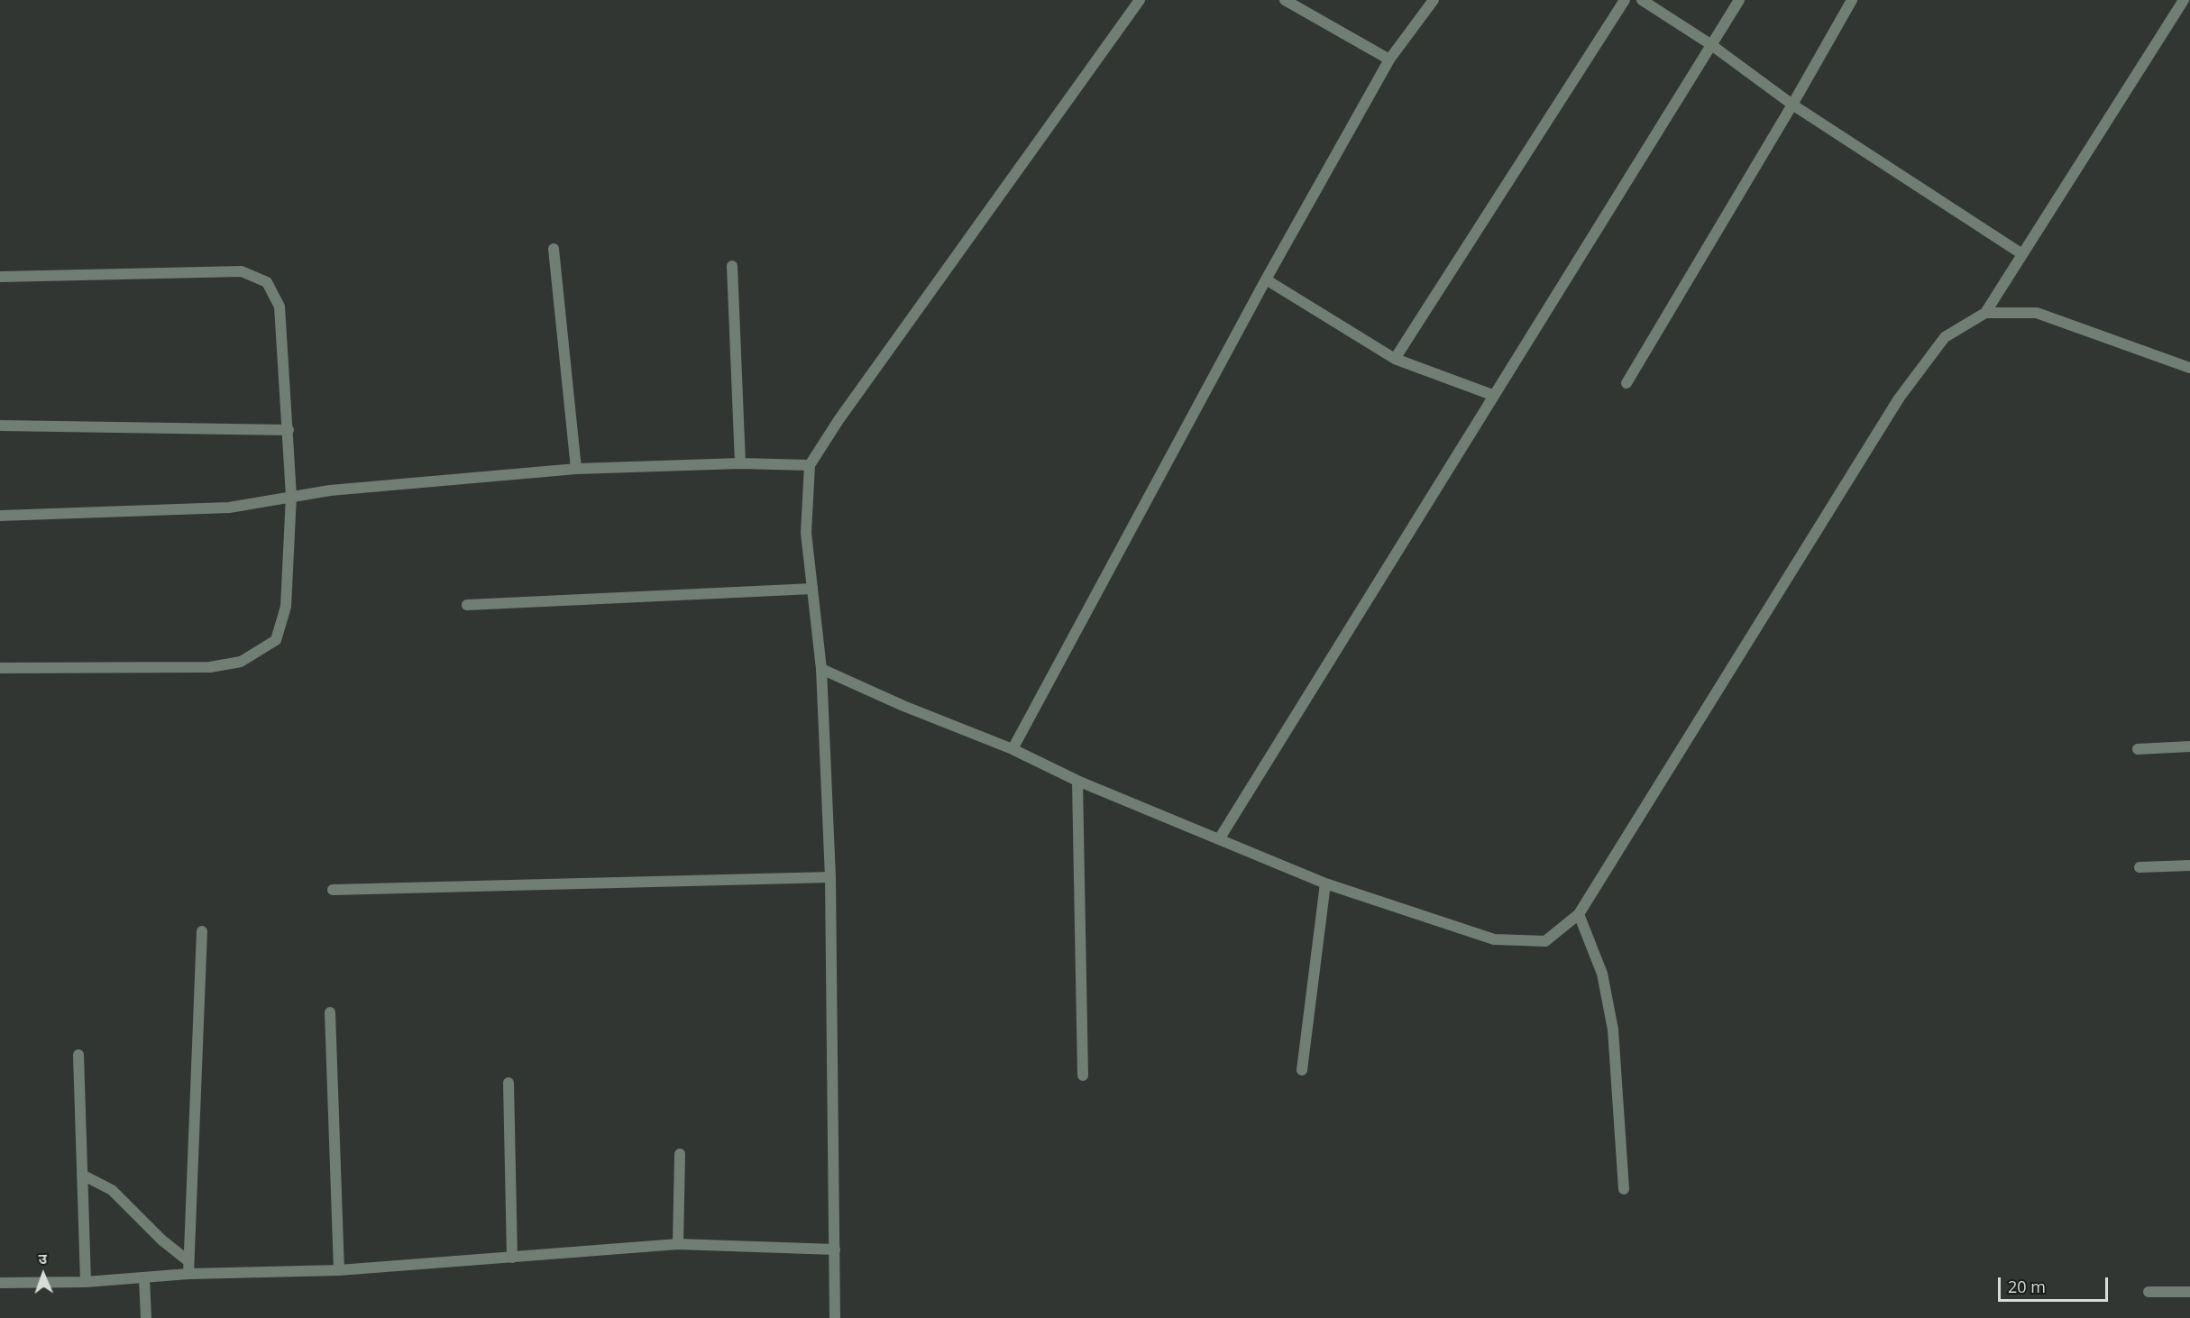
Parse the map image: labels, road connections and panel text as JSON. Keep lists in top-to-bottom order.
{
  "scale_bar": "20 m",
  "north": "top"
}
